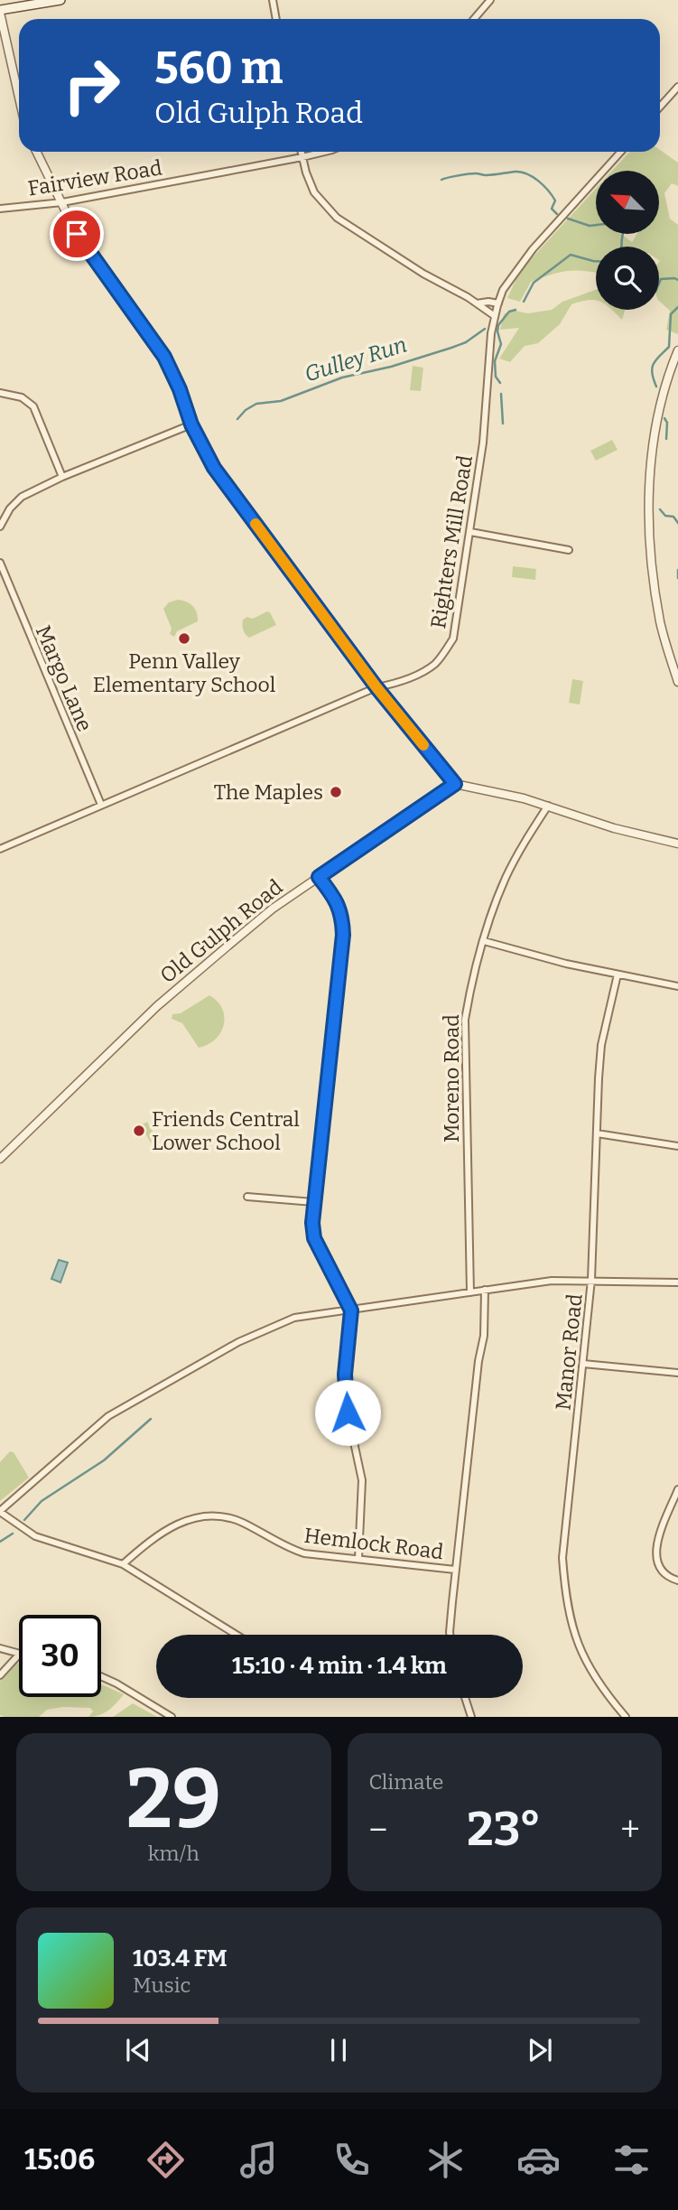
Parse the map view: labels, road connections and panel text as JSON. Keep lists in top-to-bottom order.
{
  "streets": {
    "street": [
      "Fairview Road",
      "Righters Mill Road",
      "Margo Lane",
      "Old Gulph Road",
      "Moreno Road",
      "Manor Road",
      "Hemlock Road"
    ]
  },
  "crossings": [
    ["Righters Mill Road", "Margo Lane"]
  ],
  "water": ["Gulley Run"],
  "places": ["Penn Valley Elementary School", "The Maples", "Friends Central Lower School"],
  "north": "top left",
  "page": {
    "turn": ["560 m", "Old Gulph Road"],
    "limit": "30",
    "trip": "15:10 · 4 min · 1.4 km",
    "tile": [
      ["29", "km/h"],
      "Climate"
    ],
    "heat": ["−", "23°", "+"],
    "song": ["103.4 FM", "Music"],
    "tabs": "15:06"
  }
}
